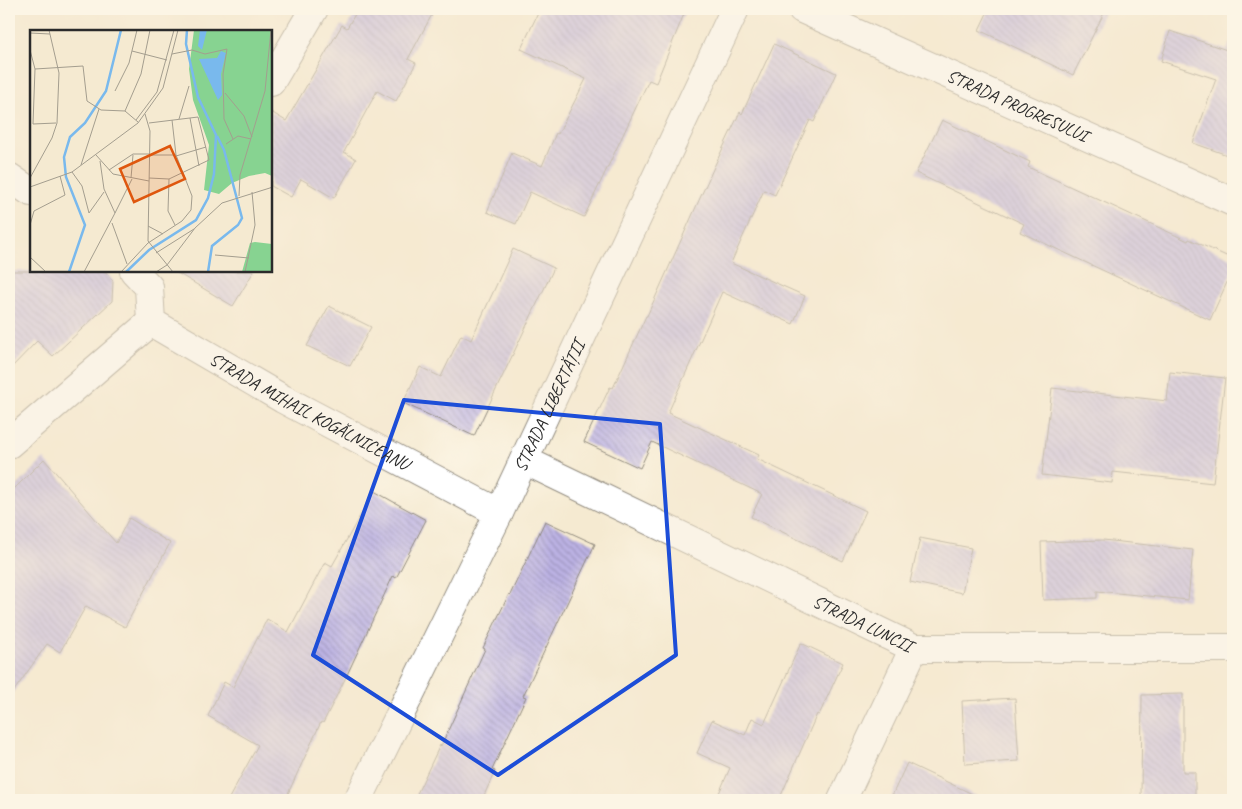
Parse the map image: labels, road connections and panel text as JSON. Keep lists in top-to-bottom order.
{
  "streets": {
    "street": [
      "STRADA PROGRESULUI",
      "STRADA LIBERTĂȚII",
      "STRADA MIHAIL KOGĂLNICEANU",
      "STRADA LUNCII"
    ]
  },
  "crossings": [
    ["STRADA LIBERTĂȚII", "STRADA MIHAIL KOGĂLNICEANU"],
    ["STRADA LIBERTĂȚII", "STRADA LUNCII"]
  ]
}
